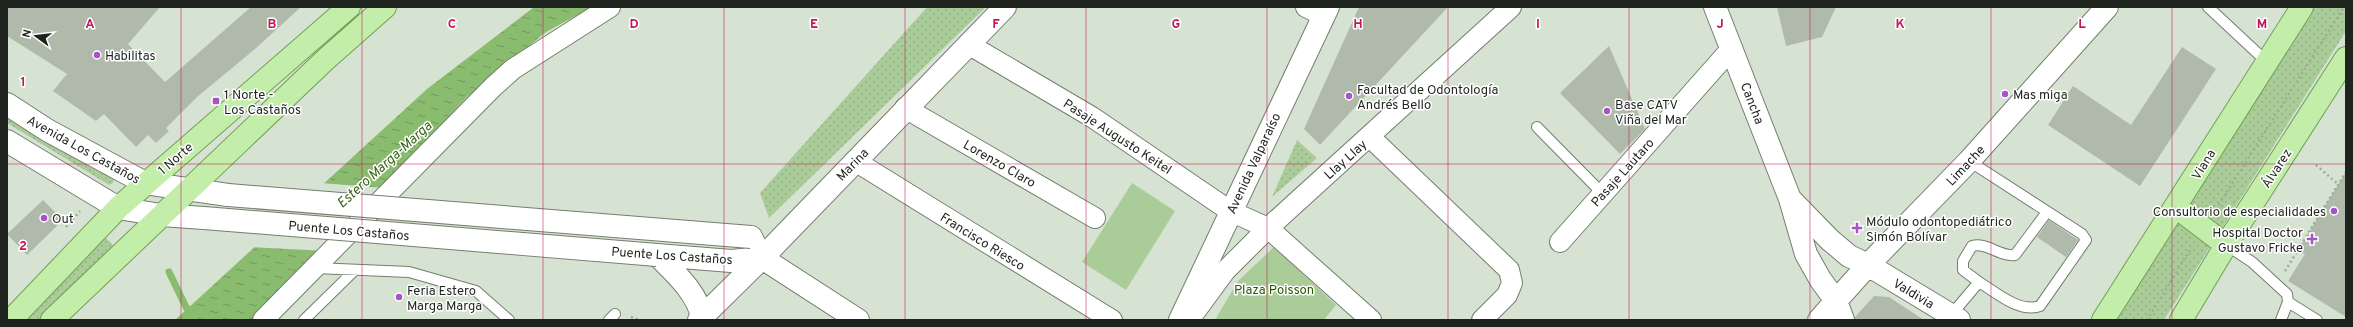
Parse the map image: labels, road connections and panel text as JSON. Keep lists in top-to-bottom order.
{
  "streets": {
    "main road": [
      "Cancha",
      "Avenida Los Castaños",
      "1 Norte",
      "Avenida Valparaíso",
      "Marina",
      "Viana",
      "Limache",
      "Álvarez",
      "Puente Los Castaños",
      "Valdivia"
    ],
    "street": [
      "Pasaje Augusto Keitel",
      "Llay Llay",
      "Lorenzo Claro",
      "Pasaje Lautaro",
      "Francisco Riesco"
    ]
  },
  "crossings": [
    ["Cancha", "Limache"],
    ["Cancha", "Pasaje Lautaro"],
    ["Cancha", "Valdivia"],
    ["Pasaje Augusto Keitel", "Llay Llay"],
    ["Pasaje Augusto Keitel", "Avenida Valparaíso"],
    ["Pasaje Augusto Keitel", "Marina"],
    ["Avenida Los Castaños", "1 Norte"],
    ["Avenida Los Castaños", "Puente Los Castaños"],
    ["Lorenzo Claro", "Marina"],
    ["Marina", "Puente Los Castaños"],
    ["Marina", "Francisco Riesco"],
    ["Limache", "Valdivia"]
  ],
  "water": ["Estero Marga-Marga"],
  "parks": ["Plaza Poisson"],
  "places": {
    "other": [
      "Habilitas",
      "Mas miga",
      "Facultad de Odontología Andrés Bello",
      "Base CATV Viña del Mar",
      "Consultorio de especialidades",
      "Out",
      "Feria Estero Marga Marga"
    ],
    "transit": ["1 Norte - Los Castaños"],
    "health": ["Módulo odontopediátrico Simón Bolívar", "Hospital Doctor Gustavo Fricke"]
  },
  "north": "left",
  "grid": {
    "columns": [
      "A",
      "B",
      "C",
      "D",
      "E",
      "F",
      "G",
      "H",
      "I",
      "J",
      "K",
      "L",
      "M"
    ],
    "rows": ["1", "2"]
  }
}
